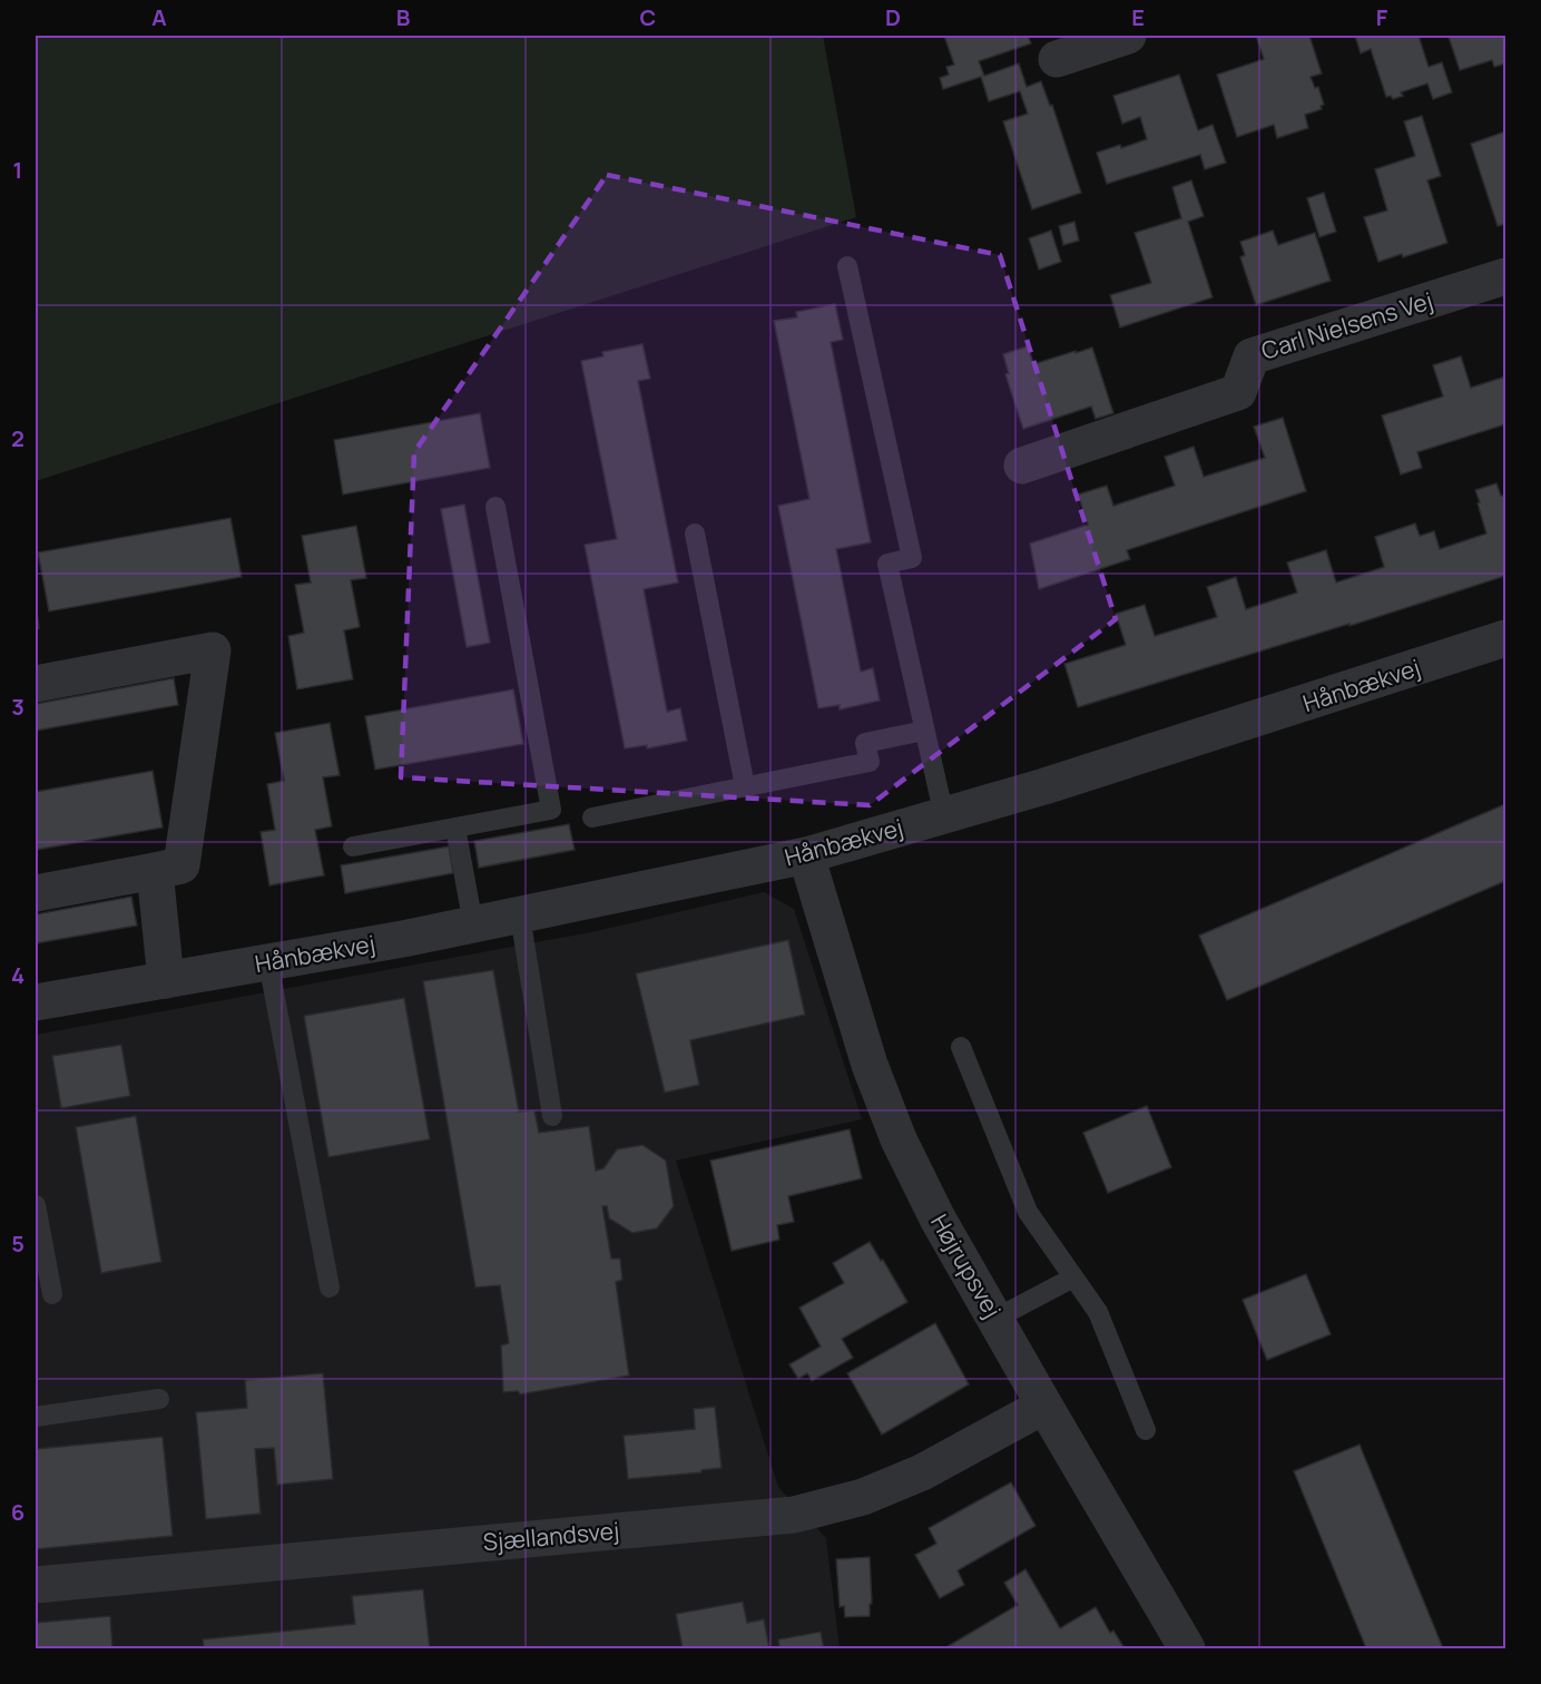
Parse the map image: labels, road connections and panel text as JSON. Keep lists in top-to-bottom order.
{
  "streets": {
    "street": [
      "Carl Nielsens Vej",
      "Hånbækvej",
      "Højrupsvej",
      "Sjællandsvej"
    ]
  },
  "crossings": [
    ["Hånbækvej", "Højrupsvej"],
    ["Højrupsvej", "Sjællandsvej"]
  ],
  "grid": {
    "columns": [
      "A",
      "B",
      "C",
      "D",
      "E",
      "F"
    ],
    "rows": [
      "1",
      "2",
      "3",
      "4",
      "5",
      "6"
    ]
  }
}
